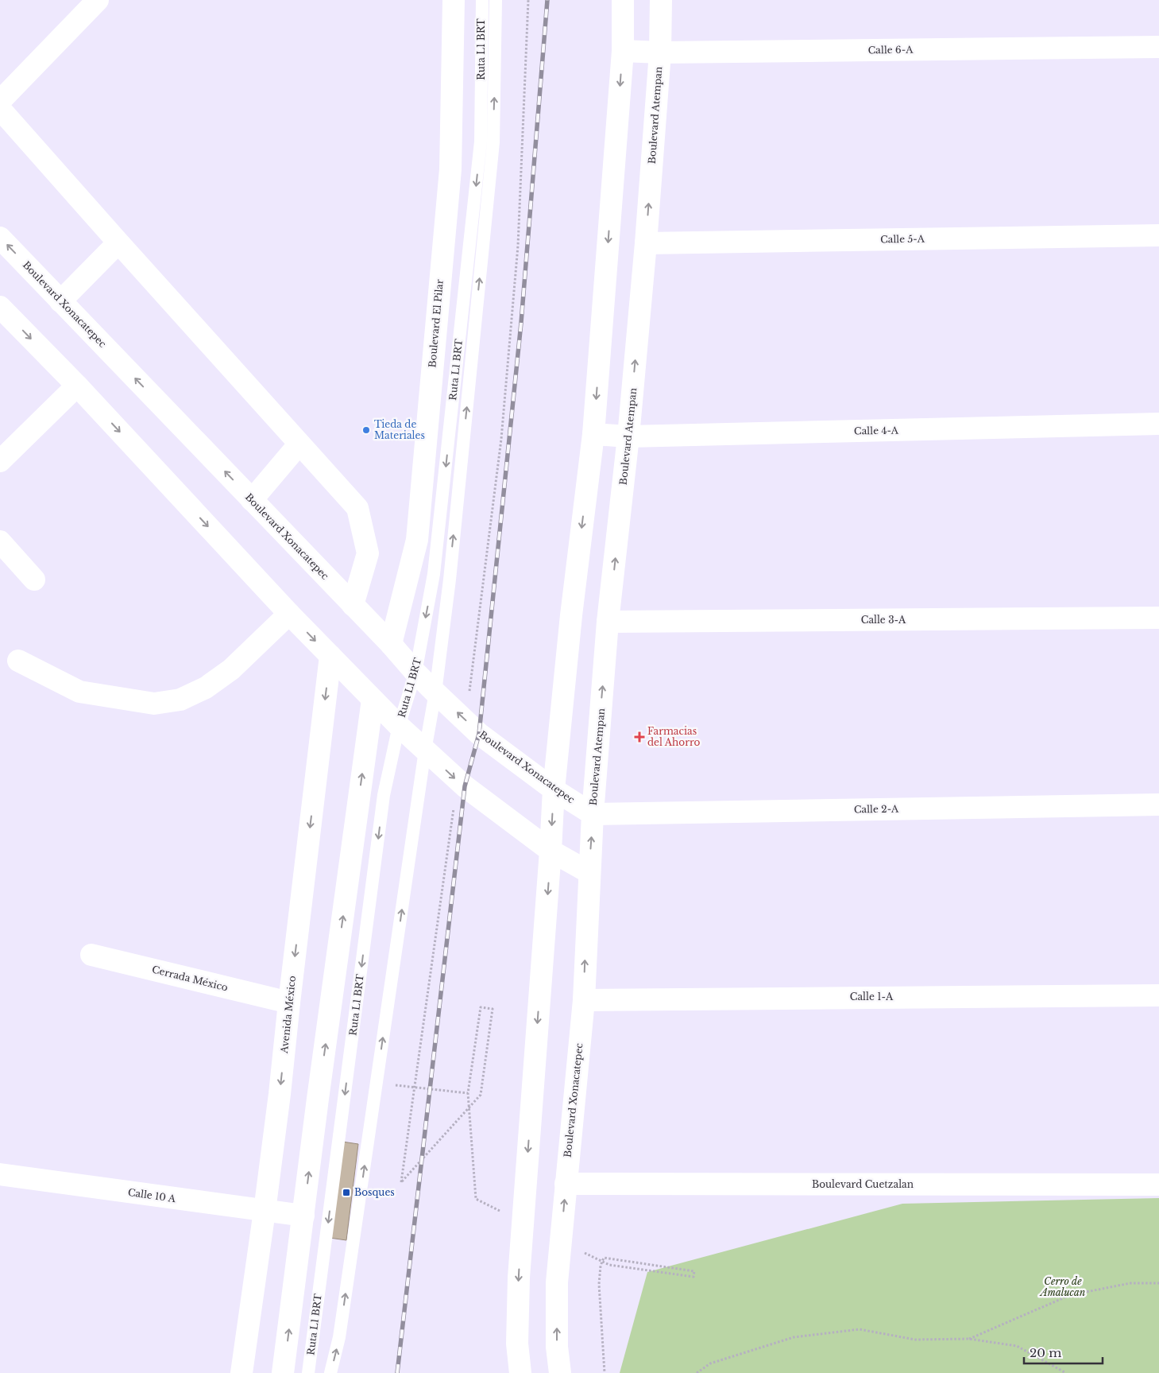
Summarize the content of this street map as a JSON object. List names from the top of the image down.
{
  "streets": {
    "street": [
      "Calle 6-A",
      "Boulevard Atempan",
      "Calle 5-A",
      "Boulevard Xonacatepec",
      "Boulevard El Pilar",
      "Calle 4-A",
      "Calle 3-A",
      "Calle 2-A",
      "Cerrada México",
      "Calle 1-A",
      "Avenida México",
      "Boulevard Cuetzalan",
      "Calle 10 A"
    ],
    "lane": ["Ruta L1 BRT"]
  },
  "crossings": [
    ["Ruta L1 BRT", "Boulevard Xonacatepec"],
    ["Calle 6-A", "Boulevard Atempan"],
    ["Boulevard Atempan", "Calle 5-A"],
    ["Boulevard Atempan", "Boulevard Xonacatepec"],
    ["Boulevard Atempan", "Calle 4-A"],
    ["Boulevard Atempan", "Calle 3-A"],
    ["Boulevard Atempan", "Calle 2-A"],
    ["Boulevard Xonacatepec", "Boulevard El Pilar"],
    ["Boulevard Xonacatepec", "Calle 2-A"],
    ["Boulevard Xonacatepec", "Calle 1-A"],
    ["Boulevard Xonacatepec", "Boulevard Cuetzalan"],
    ["Cerrada México", "Avenida México"],
    ["Avenida México", "Calle 10 A"]
  ],
  "parks": ["Cerro de Amalucan"],
  "places": {
    "other": ["Tieda de Materiales"],
    "health": ["Farmacias del Ahorro"],
    "transit": ["Bosques"]
  },
  "scale_bar": "20 m"
}
